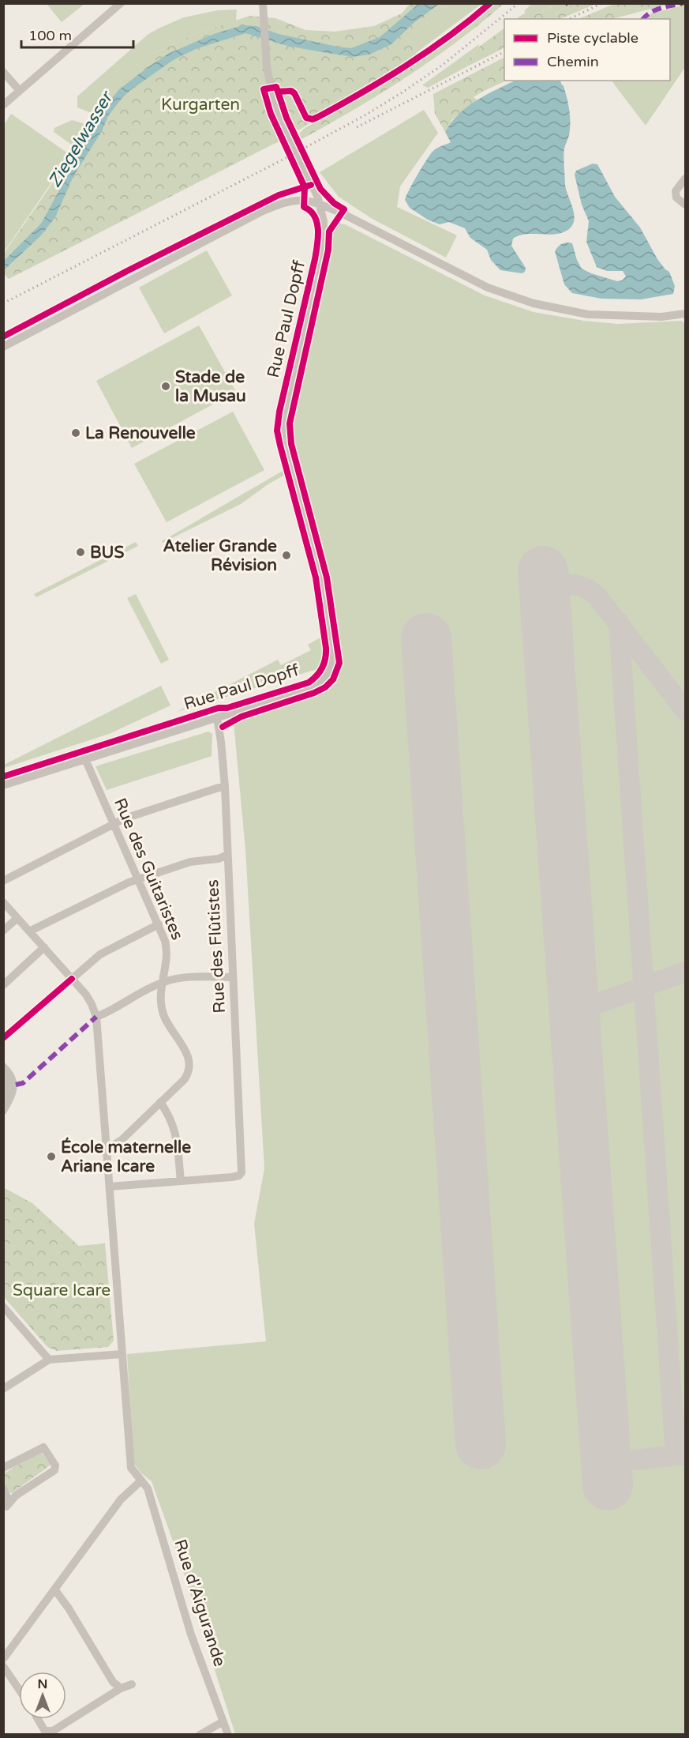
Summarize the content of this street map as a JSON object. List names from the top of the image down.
{
  "streets": {
    "street": [
      "Rue Paul Dopff",
      "Rue des Guitaristes",
      "Rue des Flûtistes",
      "Rue d'Aigurande"
    ]
  },
  "crossings": [
    ["Rue Paul Dopff", "Rue des Guitaristes"],
    ["Rue Paul Dopff", "Rue des Flûtistes"],
    ["Rue des Guitaristes", "Rue d'Aigurande"]
  ],
  "water": ["Ziegelwasser"],
  "parks": ["Kurgarten", "Square Icare"],
  "places": [
    "Stade de la Musau",
    "La Renouvelle",
    "BUS",
    "Atelier Grande Révision",
    "École maternelle Ariane Icare"
  ],
  "legend": ["Piste cyclable", "Chemin"],
  "scale_bar": "100 m",
  "north": "top"
}
